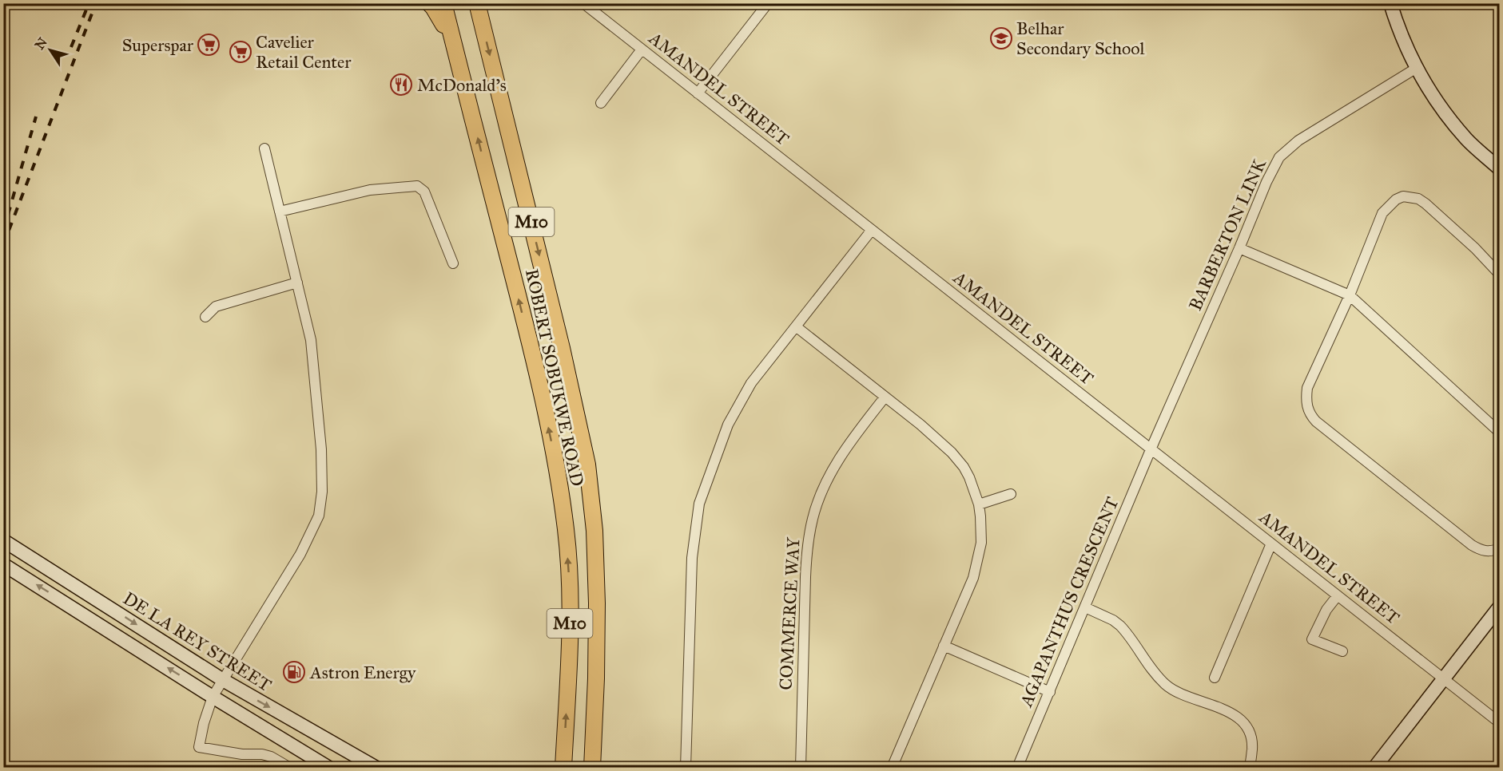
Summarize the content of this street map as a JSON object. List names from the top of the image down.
{
  "streets": {
    "main road": ["M10", "ROBERT SOBUKWE ROAD", "DE LA REY STREET"],
    "street": [
      "AMANDEL STREET",
      "BARBERTON LINK",
      "AGAPANTHUS CRESCENT",
      "COMMERCE WAY"
    ]
  },
  "crossings": [
    ["AMANDEL STREET", "BARBERTON LINK"],
    ["AMANDEL STREET", "AGAPANTHUS CRESCENT"],
    ["BARBERTON LINK", "AGAPANTHUS CRESCENT"]
  ],
  "places": {
    "school or university": ["Belhar Secondary School"],
    "supermarket": ["Superspar", "Cavelier Retail Center"],
    "restaurant": ["McDonald's"],
    "fuel station": ["Astron Energy"]
  },
  "north": "top left"
}
